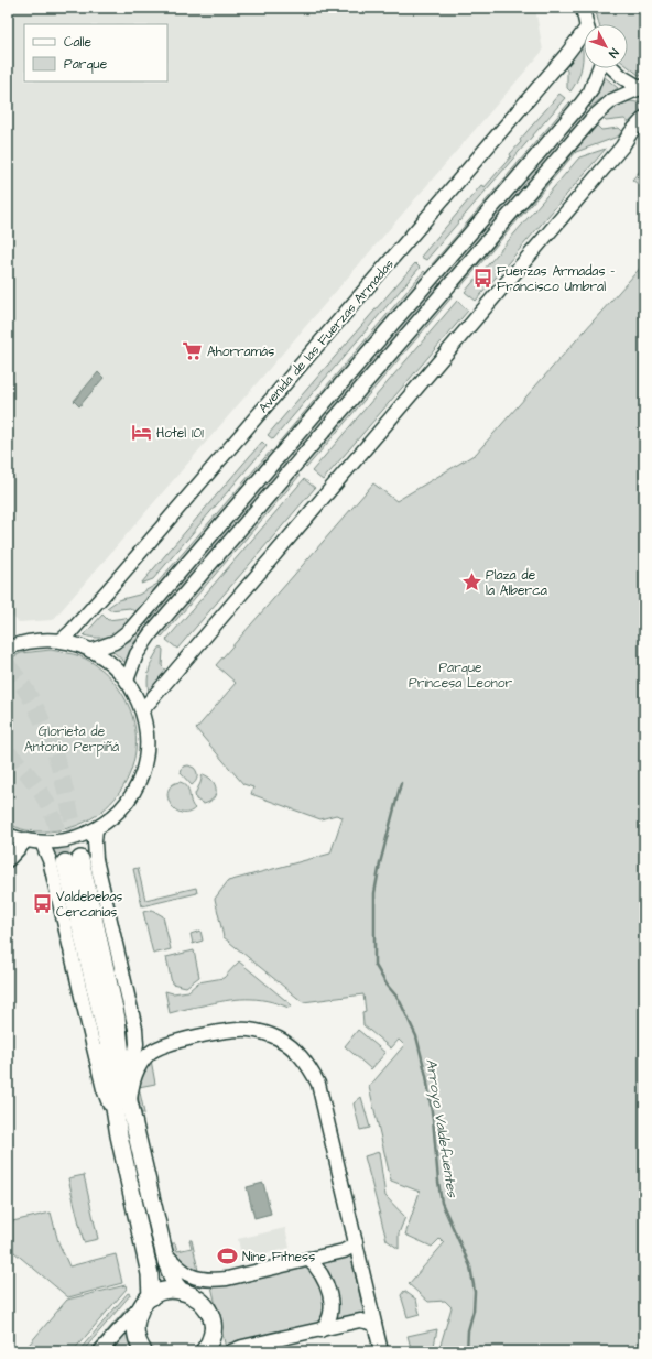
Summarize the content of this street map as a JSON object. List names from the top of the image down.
{
  "streets": {
    "street": ["Avenida de las Fuerzas Armadas"]
  },
  "water": ["Arroyo Valdefuentes"],
  "parks": ["Parque Princesa Leonor", "Glorieta de Antonio Perpiñá"],
  "places": {
    "bus stop": ["Fuerzas Armadas - Francisco Umbral", "Valdebebas Cercanías"],
    "supermarket": ["Ahorramás"],
    "hotel": ["Hotel 101"],
    "place": ["Plaza de la Alberca"],
    "sports": ["Nine Fitness"]
  },
  "legend": ["Calle", "Parque"],
  "north": "bottom right"
}
